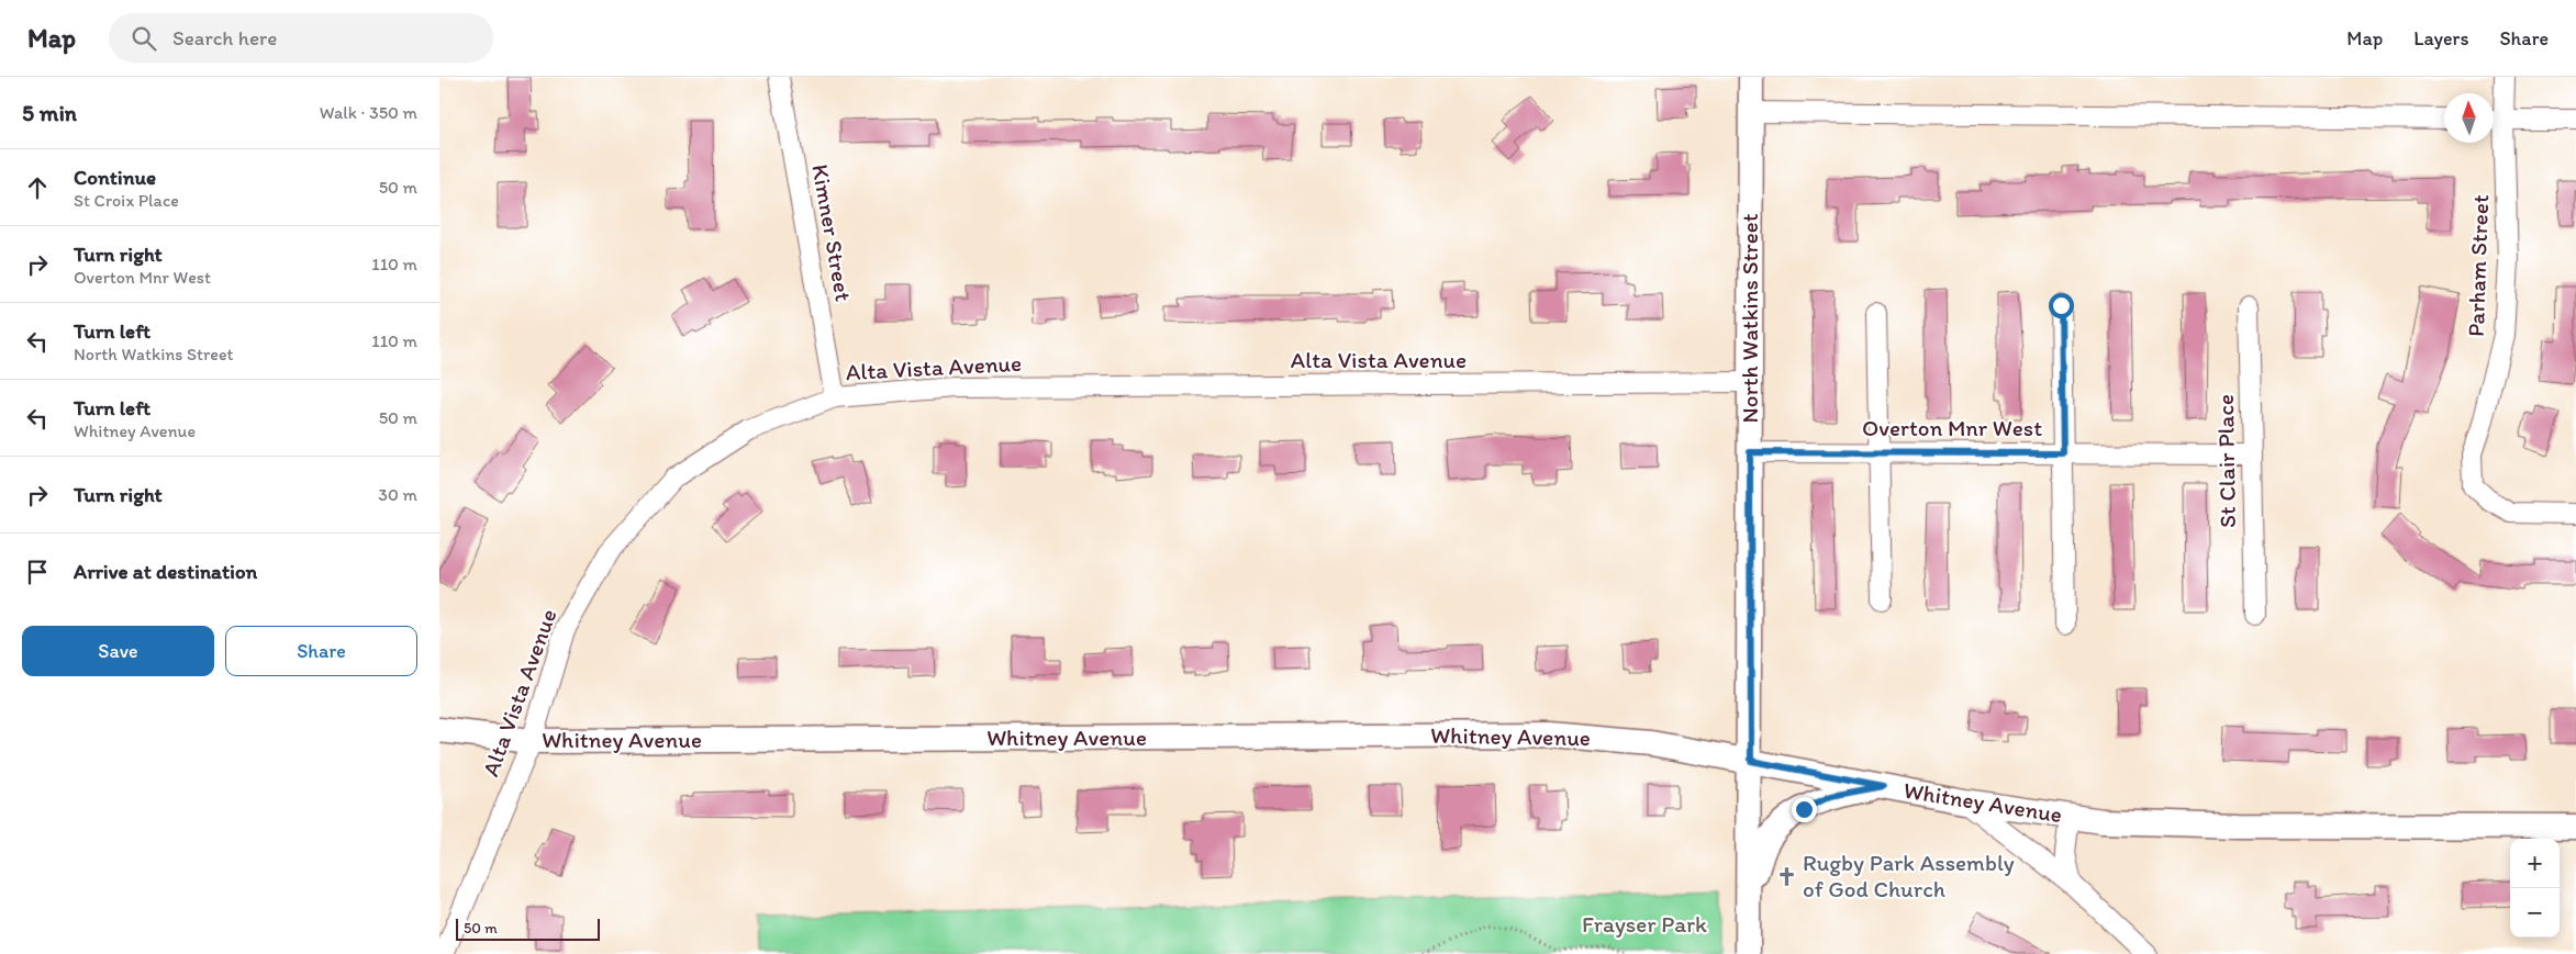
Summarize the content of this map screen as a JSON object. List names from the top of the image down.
{
  "streets": {
    "main road": ["North Watkins Street", "Whitney Avenue"],
    "street": [
      "Kimner Street",
      "Parham Street",
      "Alta Vista Avenue",
      "Overton Mnr West",
      "St Clair Place"
    ]
  },
  "crossings": [
    ["Kimner Street", "Alta Vista Avenue"],
    ["North Watkins Street", "Alta Vista Avenue"],
    ["North Watkins Street", "Overton Mnr West"],
    ["North Watkins Street", "Whitney Avenue"],
    ["Alta Vista Avenue", "Whitney Avenue"],
    ["Overton Mnr West", "St Clair Place"]
  ],
  "parks": ["Frayser Park"],
  "places": {
    "church": ["Rugby Park Assembly of God Church"]
  },
  "scale_bar": "50 m",
  "north": "top",
  "page": {
    "header": "Map",
    "search": "Search here",
    "nav": ["Map", "Layers", "Share"],
    "heading": ["5 min", "Walk · 350 m"],
    "list": [
      ["Continue", "St Croix Place", "50 m"],
      ["Turn right", "Overton Mnr West", "110 m"],
      ["Turn left", "North Watkins Street", "110 m"],
      ["Turn left", "Whitney Avenue", "50 m"],
      ["Turn right", "30 m"],
      "Arrive at destination"
    ],
    "buttons": ["Save", "Share"],
    "map_buttons": ["+", "−"],
    "scale": "50 m"
  }
}
